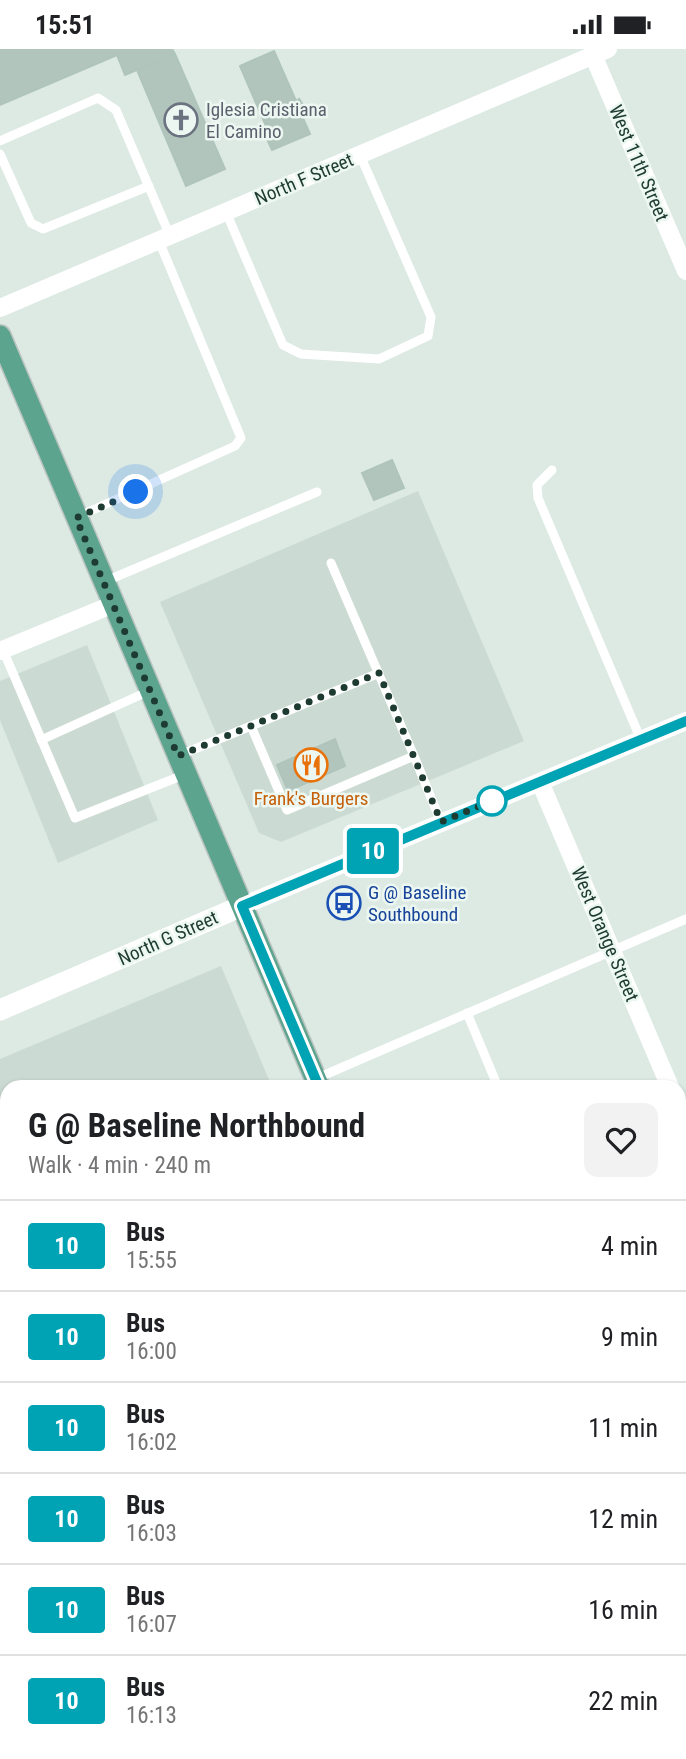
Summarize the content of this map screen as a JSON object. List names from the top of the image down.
{
  "streets": {
    "street": [
      "West 11th Street",
      "North F Street",
      "West Orange Street",
      "North G Street"
    ]
  },
  "crossings": [
    ["West 11th Street", "North F Street"],
    ["West Orange Street", "North G Street"]
  ],
  "places": {
    "church": ["Iglesia Cristiana El Camino"],
    "restaurant": ["Frank's Burgers"],
    "bus stop": ["G @ Baseline Southbound"]
  },
  "lines": ["bus line 10"],
  "page": {
    "status": "15:51",
    "on_map": "10",
    "heading": ["G @ Baseline Northbound", "Walk · 4 min · 240 m"],
    "list": [
      {
        "mark": "10",
        "name": "Bus",
        "note": "15:55",
        "value": "4 min"
      },
      {
        "mark": "10",
        "name": "Bus",
        "note": "16:00",
        "value": "9 min"
      },
      {
        "mark": "10",
        "name": "Bus",
        "note": "16:02",
        "value": "11 min"
      },
      {
        "mark": "10",
        "name": "Bus",
        "note": "16:03",
        "value": "12 min"
      },
      {
        "mark": "10",
        "name": "Bus",
        "note": "16:07",
        "value": "16 min"
      },
      {
        "mark": "10",
        "name": "Bus",
        "note": "16:13",
        "value": "22 min"
      }
    ]
  }
}
